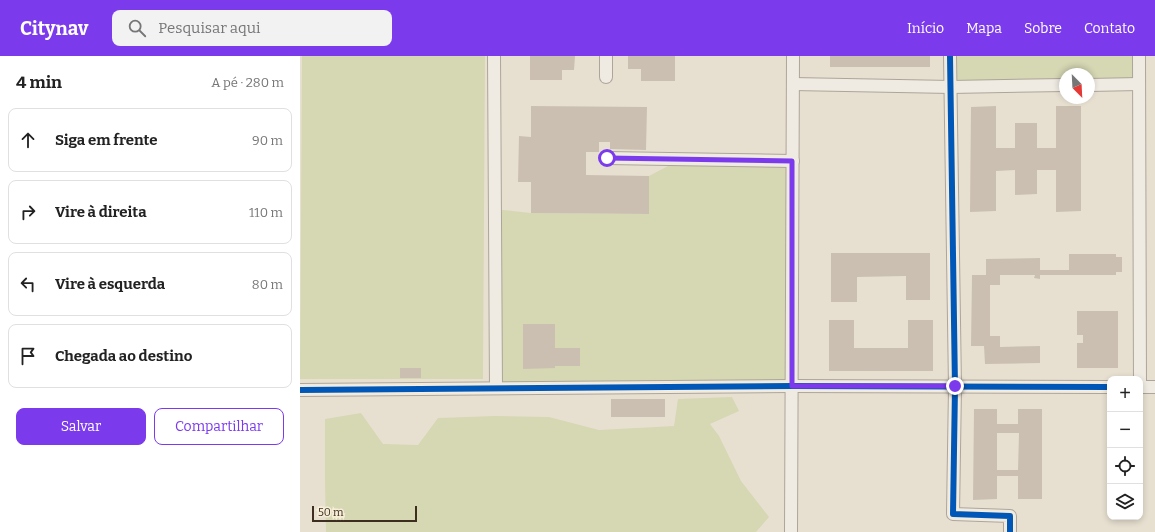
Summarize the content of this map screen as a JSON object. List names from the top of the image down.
{
  "scale_bar": "50 m",
  "north": "bottom right",
  "page": {
    "header": "Citynav",
    "search": "Pesquisar aqui",
    "nav": [
      "Início",
      "Mapa",
      "Sobre",
      "Contato"
    ],
    "heading": ["4 min", "A pé · 280 m"],
    "list": [
      ["Siga em frente", "90 m"],
      ["Vire à direita", "110 m"],
      ["Vire à esquerda", "80 m"],
      "Chegada ao destino"
    ],
    "map_buttons": ["+", "−"],
    "buttons": ["Salvar", "Compartilhar"],
    "scale": "50 m"
  }
}
